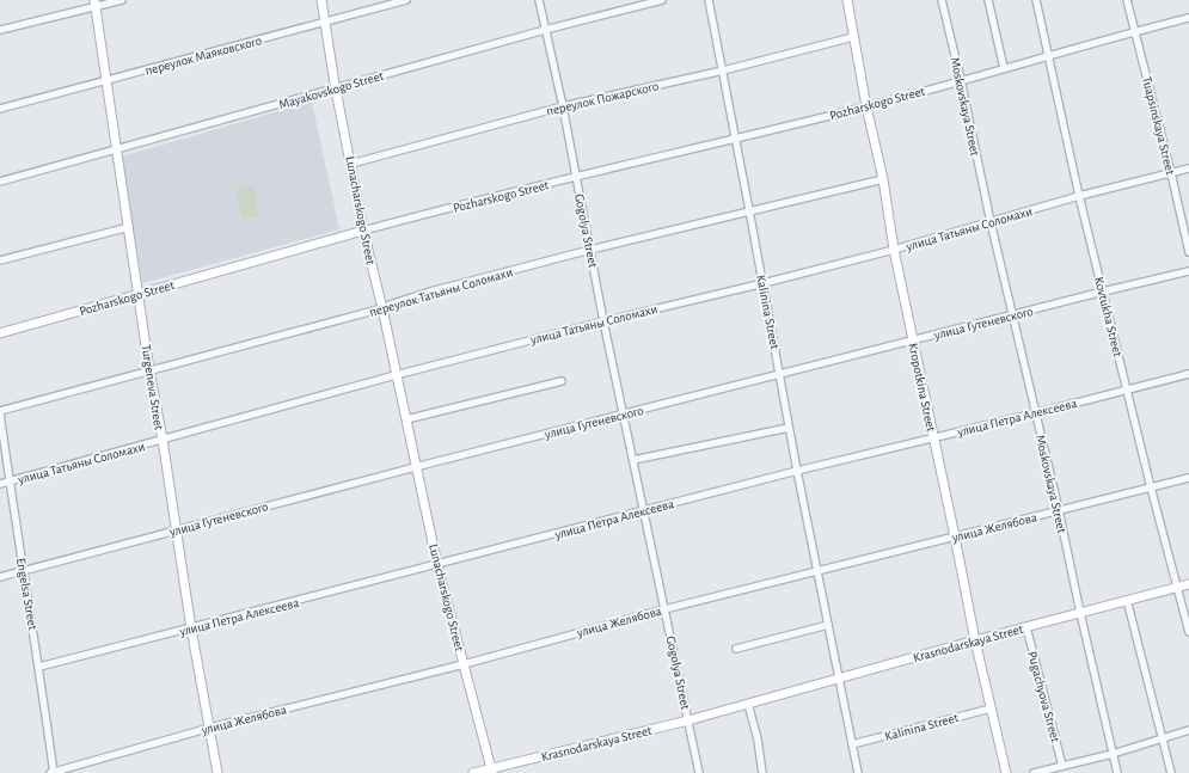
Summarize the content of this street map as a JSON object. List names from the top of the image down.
{
  "streets": {
    "main road": [
      "Pozharskogo Street",
      "Lunacharskogo Street",
      "Turgeneva Street",
      "Kropotkina Street",
      "Krasnodarskaya Street"
    ],
    "street": [
      "переулок Маяковского",
      "Mayakovskogo Street",
      "переулок Пожарского",
      "Moskovskaya Street",
      "Tuapsinskaya Street",
      "улица Татьяны Соломахи",
      "Gogolya Street",
      "переулок Татьяны Соломахи",
      "Kalinina Street",
      "Kovtukha Street",
      "улица Гутеневского",
      "улица Петра Алексеева",
      "улица Желябова",
      "Engelsa Street",
      "Pugachyova Street"
    ]
  },
  "crossings": [
    ["переулок Маяковского", "Lunacharskogo Street"],
    ["переулок Маяковского", "Turgeneva Street"],
    ["Mayakovskogo Street", "Lunacharskogo Street"],
    ["Mayakovskogo Street", "Gogolya Street"],
    ["Mayakovskogo Street", "Turgeneva Street"],
    ["переулок Пожарского", "Lunacharskogo Street"],
    ["переулок Пожарского", "Gogolya Street"],
    ["переулок Пожарского", "Kalinina Street"],
    ["переулок Пожарского", "Kropotkina Street"],
    ["Pozharskogo Street", "Moskovskaya Street"],
    ["Pozharskogo Street", "Tuapsinskaya Street"],
    ["Pozharskogo Street", "Lunacharskogo Street"],
    ["Pozharskogo Street", "Gogolya Street"],
    ["Pozharskogo Street", "Kalinina Street"],
    ["Pozharskogo Street", "Kovtukha Street"],
    ["Pozharskogo Street", "Turgeneva Street"],
    ["Pozharskogo Street", "Kropotkina Street"],
    ["Moskovskaya Street", "улица Татьяны Соломахи"],
    ["Moskovskaya Street", "улица Гутеневского"],
    ["Moskovskaya Street", "улица Петра Алексеева"],
    ["Moskovskaya Street", "улица Желябова"],
    ["Moskovskaya Street", "Krasnodarskaya Street"],
    ["Tuapsinskaya Street", "улица Татьяны Соломахи"],
    ["Lunacharskogo Street", "улица Татьяны Соломахи"],
    ["Lunacharskogo Street", "переулок Татьяны Соломахи"],
    ["Lunacharskogo Street", "улица Гутеневского"],
    ["Lunacharskogo Street", "улица Петра Алексеева"],
    ["Lunacharskogo Street", "улица Желябова"],
    ["Lunacharskogo Street", "Krasnodarskaya Street"],
    ["улица Татьяны Соломахи", "Gogolya Street"],
    ["улица Татьяны Соломахи", "Kalinina Street"],
    ["улица Татьяны Соломахи", "Kovtukha Street"],
    ["улица Татьяны Соломахи", "Turgeneva Street"],
    ["улица Татьяны Соломахи", "Kropotkina Street"],
    ["улица Татьяны Соломахи", "Engelsa Street"],
    ["Gogolya Street", "переулок Татьяны Соломахи"],
    ["Gogolya Street", "улица Гутеневского"],
    ["Gogolya Street", "улица Петра Алексеева"],
    ["Gogolya Street", "улица Желябова"],
    ["Gogolya Street", "Krasnodarskaya Street"],
    ["переулок Татьяны Соломахи", "Kalinina Street"],
    ["переулок Татьяны Соломахи", "Turgeneva Street"],
    ["переулок Татьяны Соломахи", "Kropotkina Street"],
    ["переулок Татьяны Соломахи", "Engelsa Street"],
    ["Kalinina Street", "улица Гутеневского"],
    ["Kalinina Street", "Kropotkina Street"],
    ["Kalinina Street", "улица Петра Алексеева"],
    ["Kalinina Street", "улица Желябова"],
    ["Kalinina Street", "Krasnodarskaya Street"],
    ["Kovtukha Street", "улица Гутеневского"],
    ["Kovtukha Street", "улица Петра Алексеева"],
    ["Kovtukha Street", "улица Желябова"],
    ["Kovtukha Street", "Krasnodarskaya Street"],
    ["улица Гутеневского", "Turgeneva Street"],
    ["улица Гутеневского", "Kropotkina Street"],
    ["улица Гутеневского", "Engelsa Street"],
    ["Turgeneva Street", "улица Петра Алексеева"],
    ["Turgeneva Street", "улица Желябова"],
    ["Kropotkina Street", "улица Петра Алексеева"],
    ["Kropotkina Street", "улица Желябова"],
    ["Kropotkina Street", "Krasnodarskaya Street"],
    ["улица Петра Алексеева", "Engelsa Street"],
    ["улица Желябова", "Engelsa Street"],
    ["Krasnodarskaya Street", "Pugachyova Street"]
  ]
}
